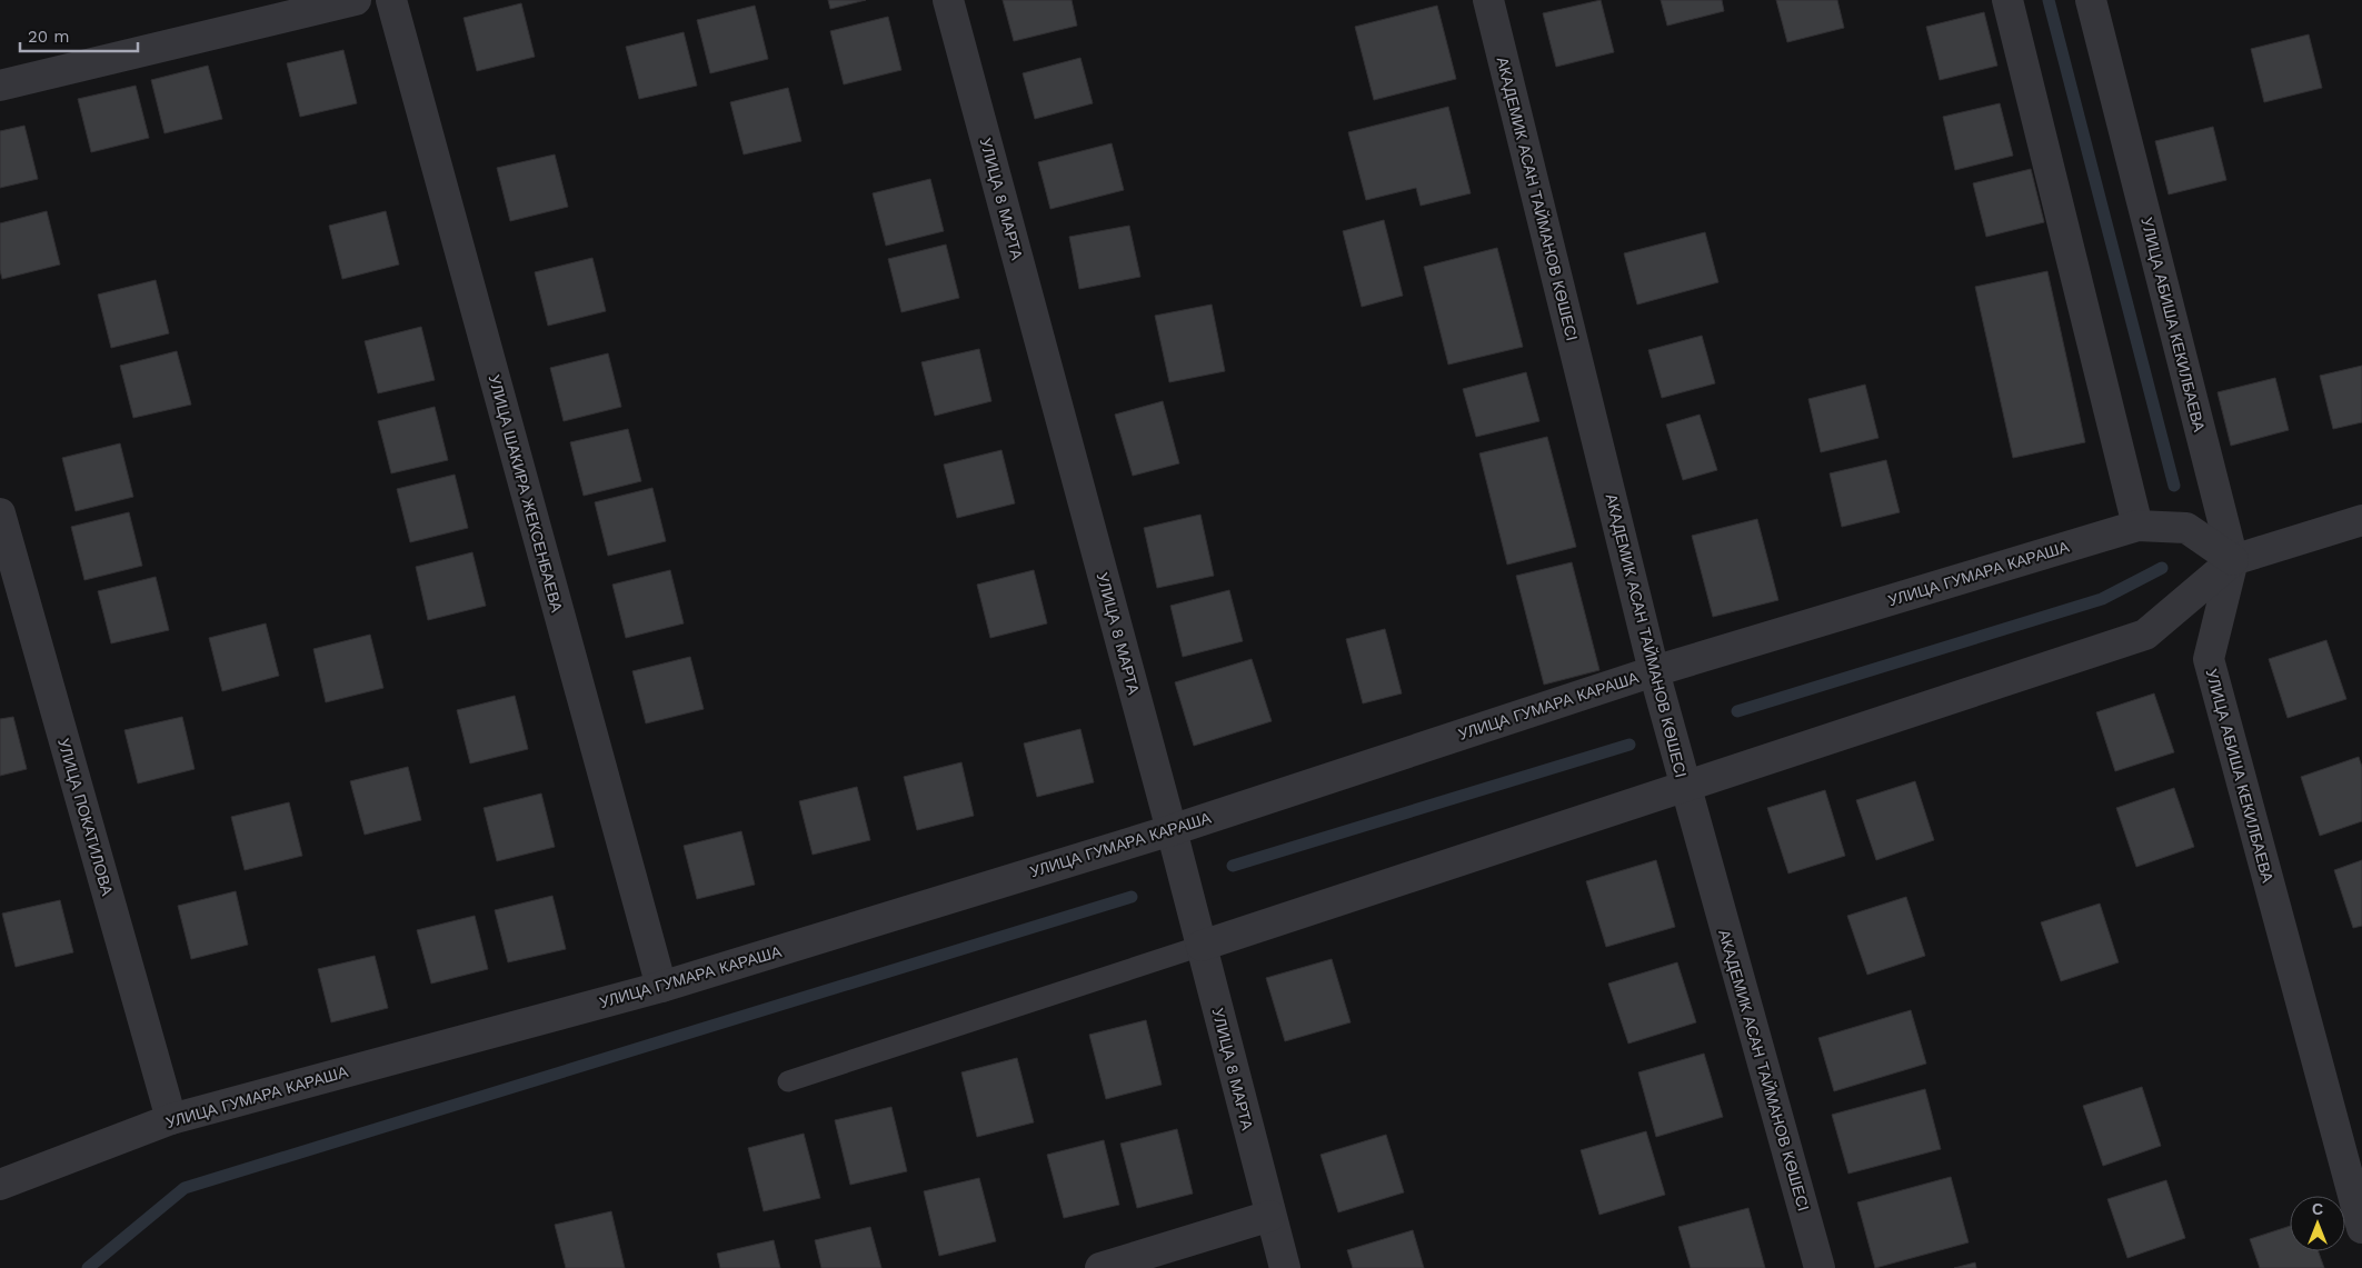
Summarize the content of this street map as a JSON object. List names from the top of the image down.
{
  "streets": {
    "street": [
      "УЛИЦА 8 МАРТА",
      "АКАДЕМИК АСАН ТАЙМАНОВ КӨШЕСІ",
      "УЛИЦА АБИША КЕКИЛБАЕВА",
      "УЛИЦА ШАКИРА ЖЕКСЕНБАЕВА",
      "УЛИЦА ГУМАРА КАРАША",
      "УЛИЦА ПОКАТИЛОВА"
    ]
  },
  "crossings": [
    ["УЛИЦА 8 МАРТА", "УЛИЦА ГУМАРА КАРАША"],
    ["АКАДЕМИК АСАН ТАЙМАНОВ КӨШЕСІ", "УЛИЦА ГУМАРА КАРАША"],
    ["УЛИЦА АБИША КЕКИЛБАЕВА", "УЛИЦА ГУМАРА КАРАША"],
    ["УЛИЦА ШАКИРА ЖЕКСЕНБАЕВА", "УЛИЦА ГУМАРА КАРАША"],
    ["УЛИЦА ГУМАРА КАРАША", "УЛИЦА ПОКАТИЛОВА"]
  ],
  "scale_bar": "20 m",
  "north": "top"
}
